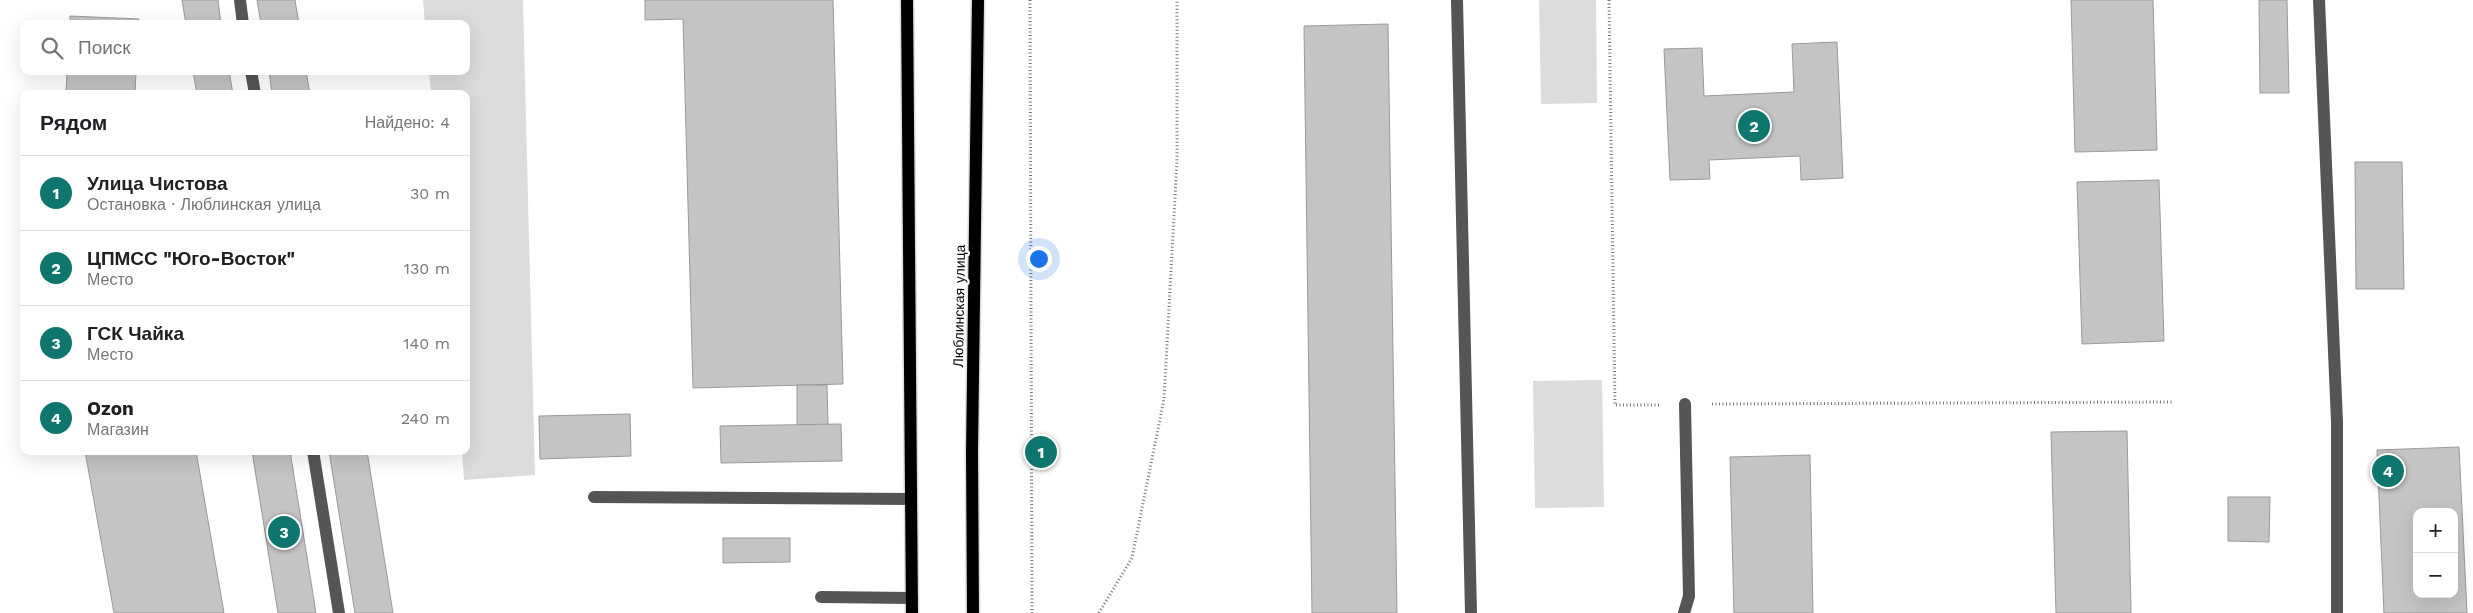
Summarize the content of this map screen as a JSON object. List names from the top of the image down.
{
  "streets": {
    "main road": ["Люблинская улица"]
  },
  "page": {
    "search": "Поиск",
    "heading": ["Рядом", "Найдено: 4"],
    "pins": [
      "2",
      "1",
      "4",
      "3"
    ],
    "list": [
      {
        "mark": "1",
        "name": "Улица Чистова",
        "note": "Остановка · Люблинская улица",
        "value": "30 m"
      },
      {
        "mark": "2",
        "name": "ЦПМСС \"Юго-Восток\"",
        "note": "Место",
        "value": "130 m"
      },
      {
        "mark": "3",
        "name": "ГСК Чайка",
        "note": "Место",
        "value": "140 m"
      },
      {
        "mark": "4",
        "name": "Ozon",
        "note": "Магазин",
        "value": "240 m"
      }
    ],
    "map_buttons": ["+", "−"]
  }
}
